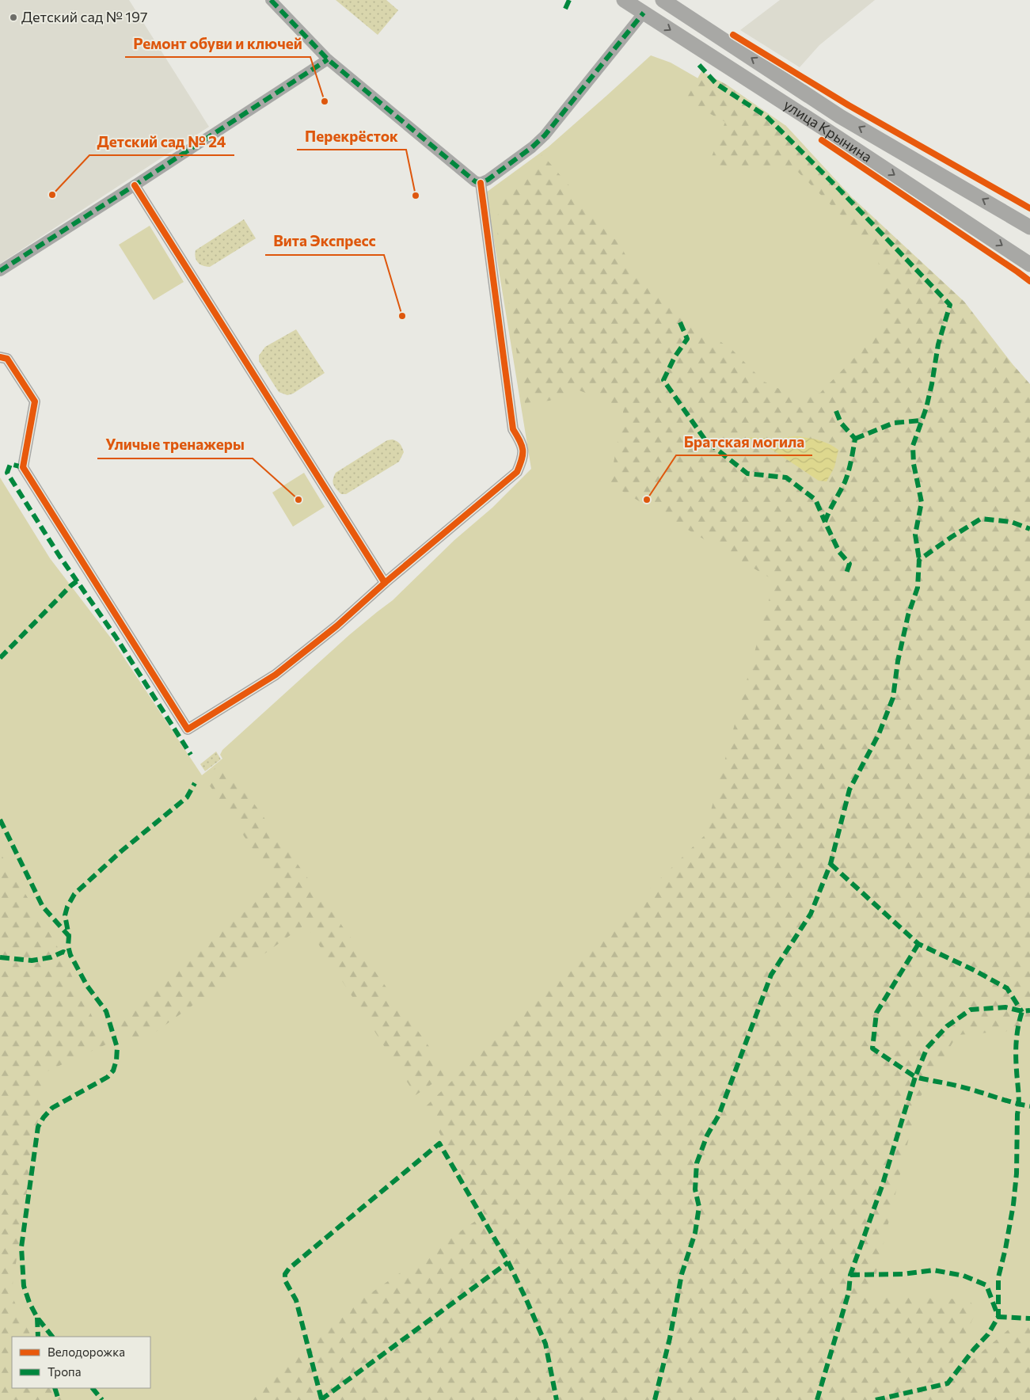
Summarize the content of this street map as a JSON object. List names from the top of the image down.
{
  "streets": {
    "main road": ["улица Крынина"]
  },
  "places": [
    "Детский сад № 197",
    "Ремонт обуви и ключей",
    "Детский сад № 24",
    "Перекрёсток",
    "Вита Экспресс",
    "Уличые тренажеры",
    "Братская могила"
  ],
  "legend": ["Велодорожка", "Тропа"]
}
